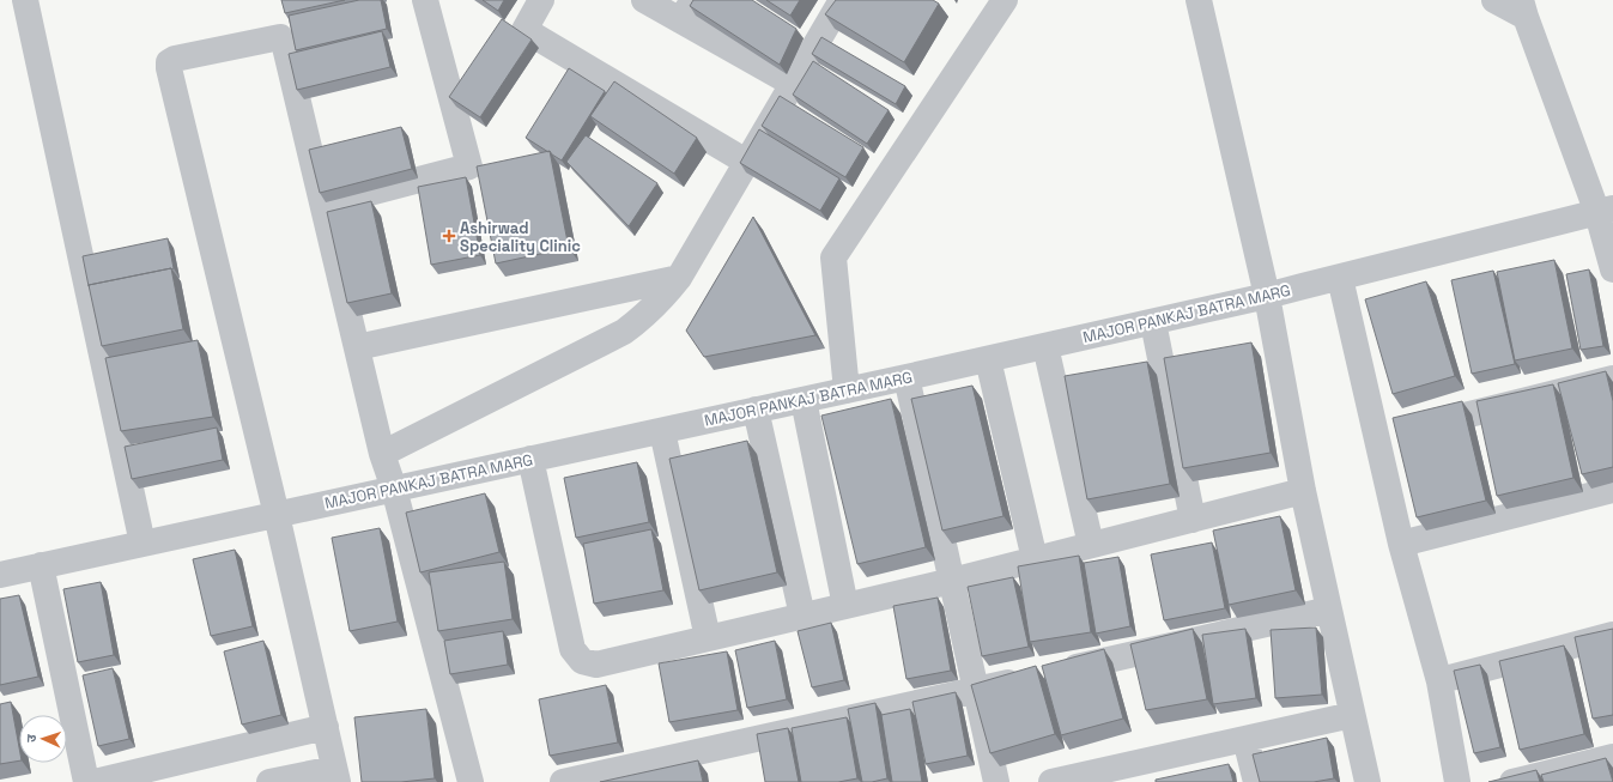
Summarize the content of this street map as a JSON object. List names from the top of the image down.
{
  "streets": {
    "street": ["MAJOR PANKAJ BATRA MARG"]
  },
  "places": {
    "health": ["Ashirwad Speciality Clinic"]
  },
  "north": "left"
}
